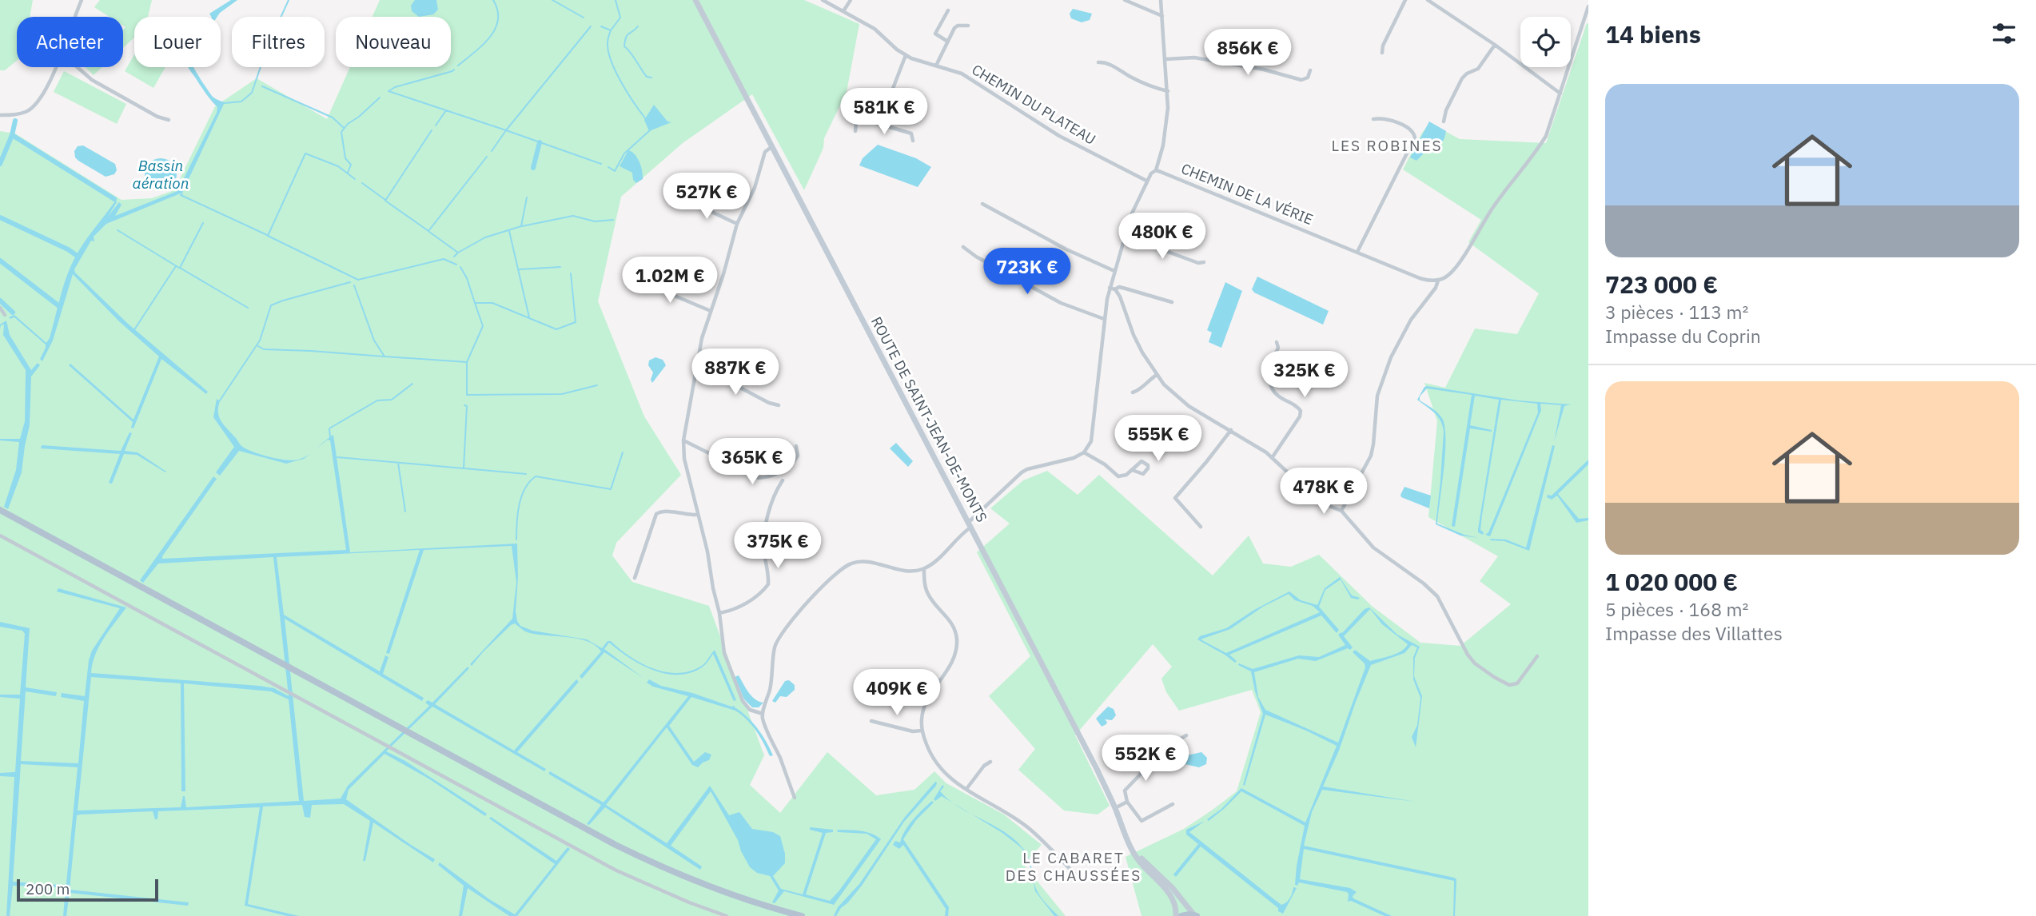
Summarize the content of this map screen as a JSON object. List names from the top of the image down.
{
  "streets": {
    "main road": ["ROUTE DE SAINT-JEAN-DE-MONTS"],
    "street": ["CHEMIN DU PLATEAU", "CHEMIN DE LA VÉRIE"]
  },
  "districts": ["LES ROBINES", "LE CABARET DES CHAUSSÉES"],
  "water": ["Bassin aération"],
  "scale_bar": "200 m",
  "page": {
    "heading": "14 biens",
    "chip": [
      "Acheter",
      "Louer",
      "Filtres",
      "Nouveau"
    ],
    "price": [
      "856K €",
      "581K €",
      "527K €",
      "480K €",
      "723K €",
      "1.02M €",
      "887K €",
      "325K €",
      "555K €",
      "365K €",
      "478K €",
      "375K €",
      "409K €",
      "552K €"
    ],
    "list": [
      {
        "name": "723 000 €",
        "note": "3 pièces · 113 m² · Impasse du Coprin"
      },
      {
        "name": "1 020 000 €",
        "note": "5 pièces · 168 m² · Impasse des Villattes"
      }
    ],
    "scale": "200 m"
  }
}
